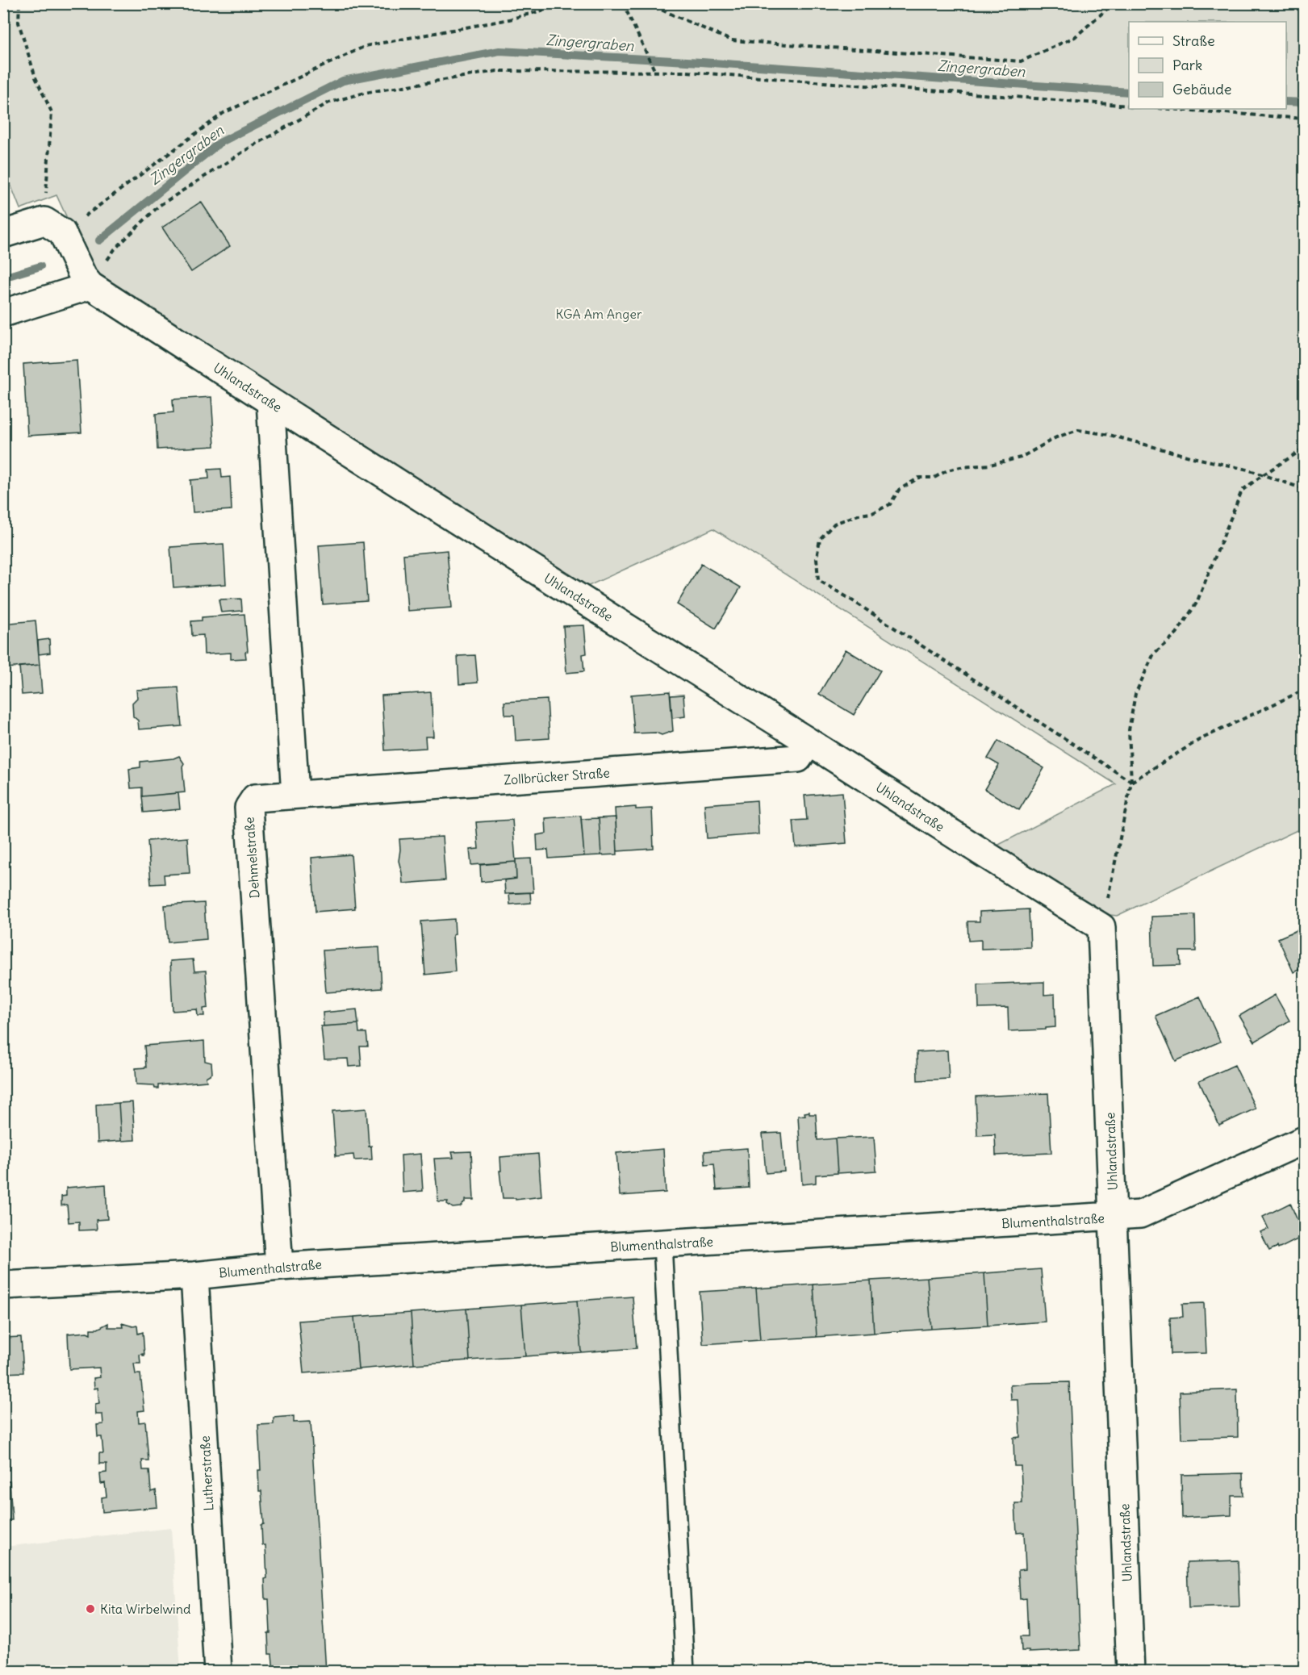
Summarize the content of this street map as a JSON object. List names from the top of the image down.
{
  "streets": {
    "street": [
      "Uhlandstraße",
      "Zollbrücker Straße",
      "Dehmelstraße",
      "Blumenthalstraße",
      "Lutherstraße"
    ]
  },
  "crossings": [
    ["Uhlandstraße", "Zollbrücker Straße"],
    ["Uhlandstraße", "Blumenthalstraße"],
    ["Zollbrücker Straße", "Dehmelstraße"],
    ["Dehmelstraße", "Blumenthalstraße"],
    ["Blumenthalstraße", "Lutherstraße"]
  ],
  "water": ["Zingergraben"],
  "parks": ["KGA Am Anger"],
  "places": ["Kita Wirbelwind"],
  "legend": ["Straße", "Park", "Gebäude"]
}
